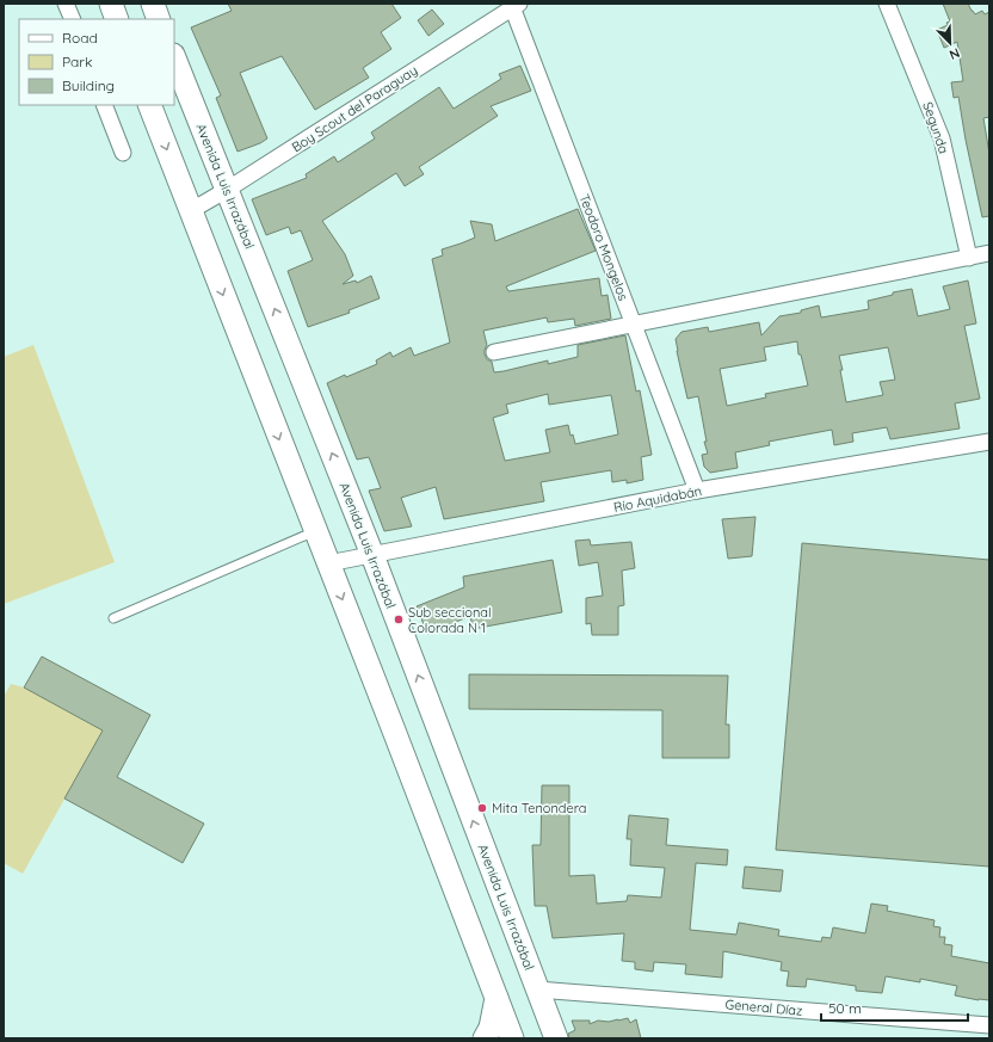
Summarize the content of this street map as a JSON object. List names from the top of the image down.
{
  "streets": {
    "main road": ["Avenida Luis Irrazábal"],
    "street": [
      "Boy Scout del Paraguay",
      "Segunda",
      "Teodoro Mongelos",
      "Río Aquidabán",
      "General Díaz"
    ]
  },
  "crossings": [
    ["Boy Scout del Paraguay", "Avenida Luis Irrazábal"],
    ["Boy Scout del Paraguay", "Teodoro Mongelos"],
    ["Avenida Luis Irrazábal", "Río Aquidabán"],
    ["Avenida Luis Irrazábal", "General Díaz"],
    ["Teodoro Mongelos", "Río Aquidabán"]
  ],
  "places": ["Sub seccional Colorada N 1", "Mita Tenondera"],
  "legend": ["Road", "Park", "Building"],
  "scale_bar": "50 m",
  "north": "bottom right"
}
